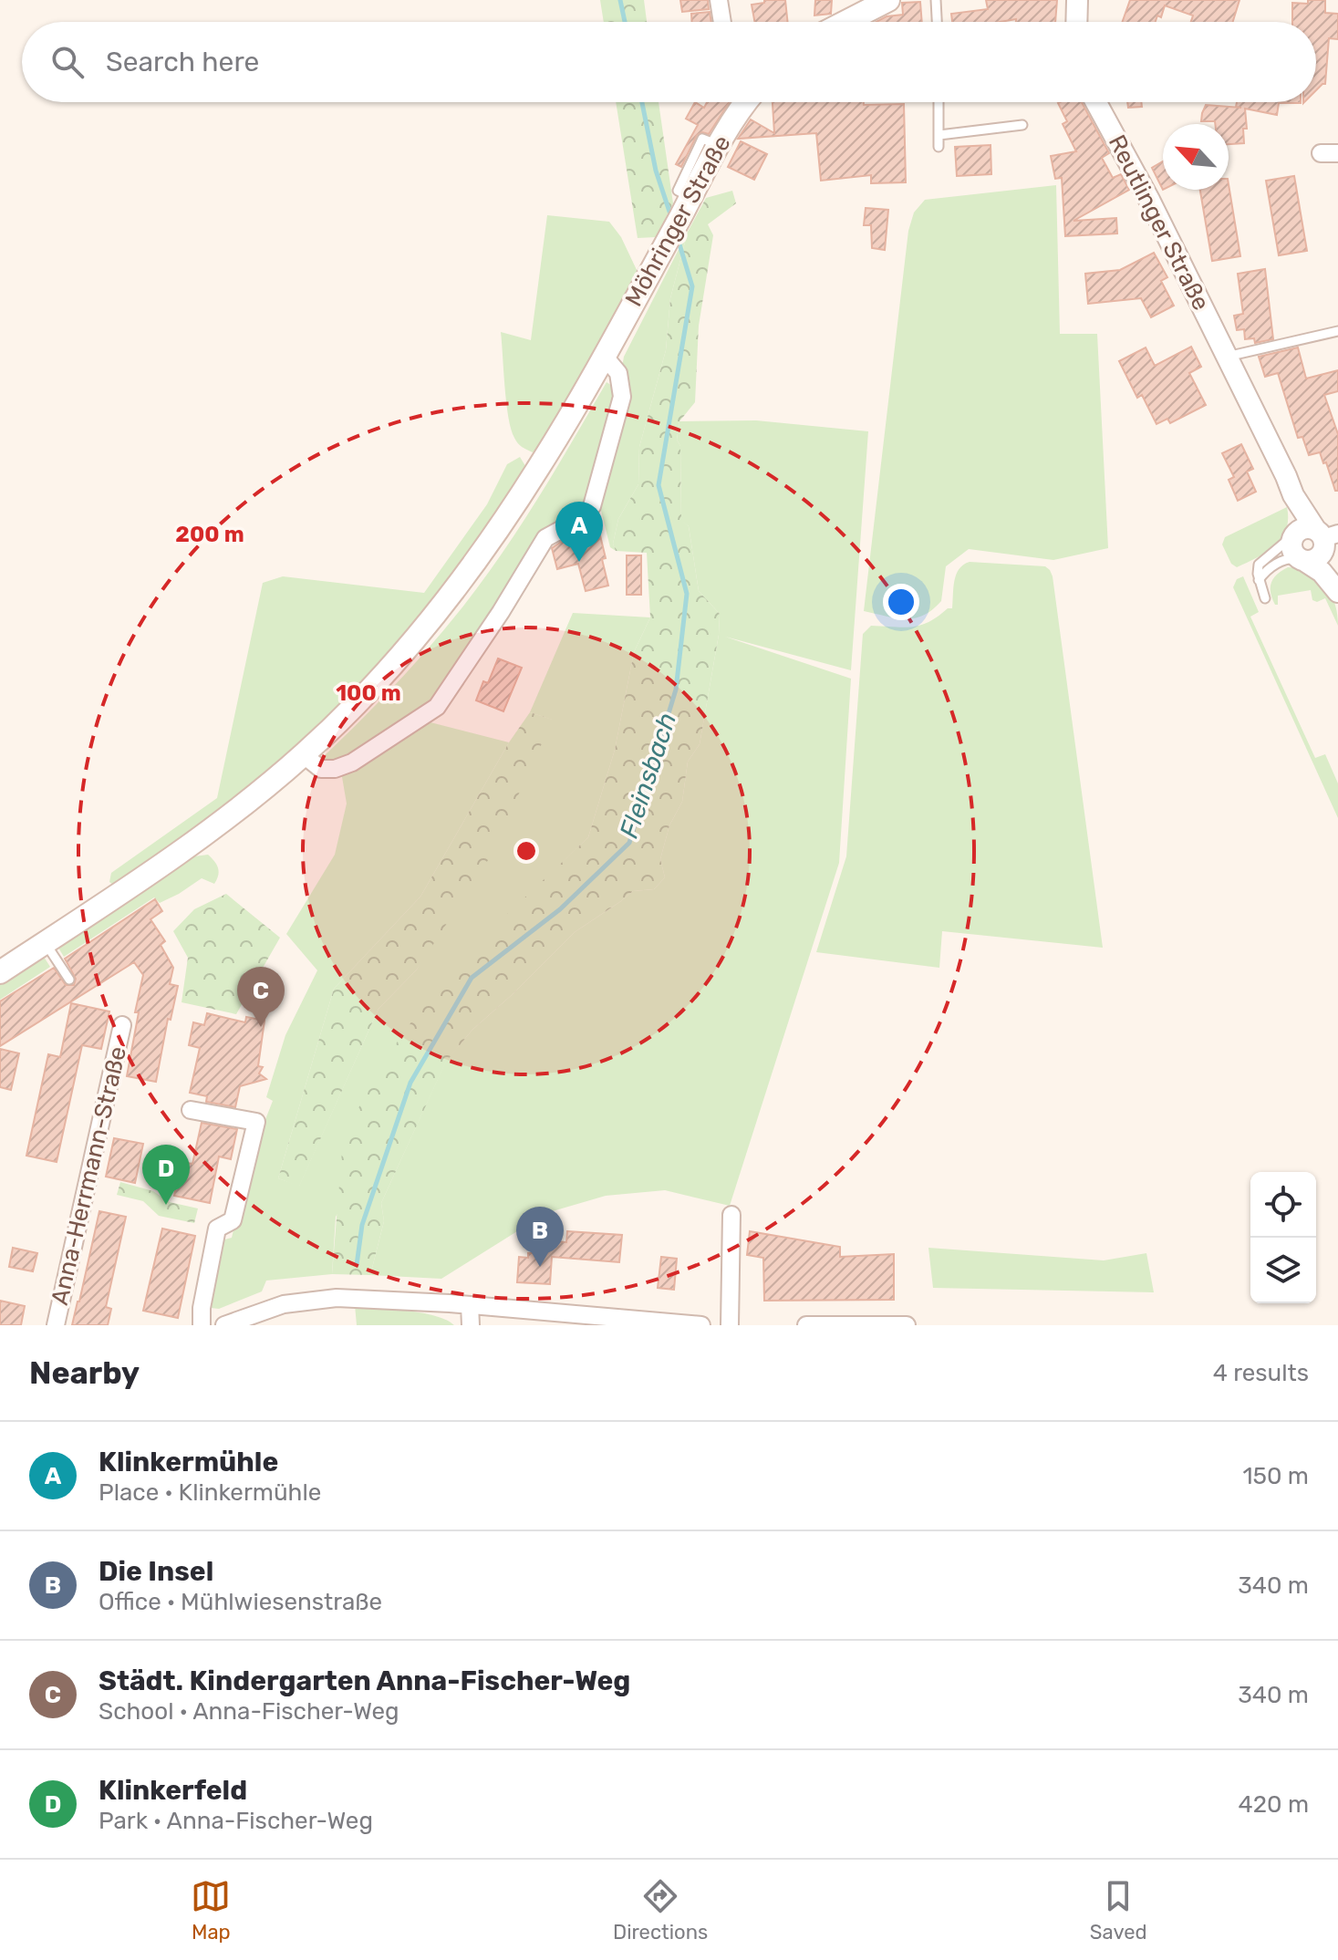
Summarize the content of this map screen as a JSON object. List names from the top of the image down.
{
  "streets": {
    "main road": ["Möhringer Straße"],
    "street": ["Reutlinger Straße", "Anna-Herrmann-Straße"]
  },
  "water": ["Fleinsbach"],
  "north": "top left",
  "page": {
    "search": "Search here",
    "pins": [
      "A",
      "C",
      "D",
      "B"
    ],
    "heading": ["Nearby", "4 results"],
    "list": [
      {
        "mark": "A",
        "name": "Klinkermühle",
        "note": "Place · Klinkermühle",
        "value": "150 m"
      },
      {
        "mark": "B",
        "name": "Die Insel",
        "note": "Office · Mühlwiesenstraße",
        "value": "340 m"
      },
      {
        "mark": "C",
        "name": "Städt. Kindergarten Anna-Fischer-Weg",
        "note": "School · Anna-Fischer-Weg",
        "value": "340 m"
      },
      {
        "mark": "D",
        "name": "Klinkerfeld",
        "note": "Park · Anna-Fischer-Weg",
        "value": "420 m"
      }
    ],
    "nav": ["Map", "Directions", "Saved"]
  },
  "rings": ["200 m", "100 m"]
}
